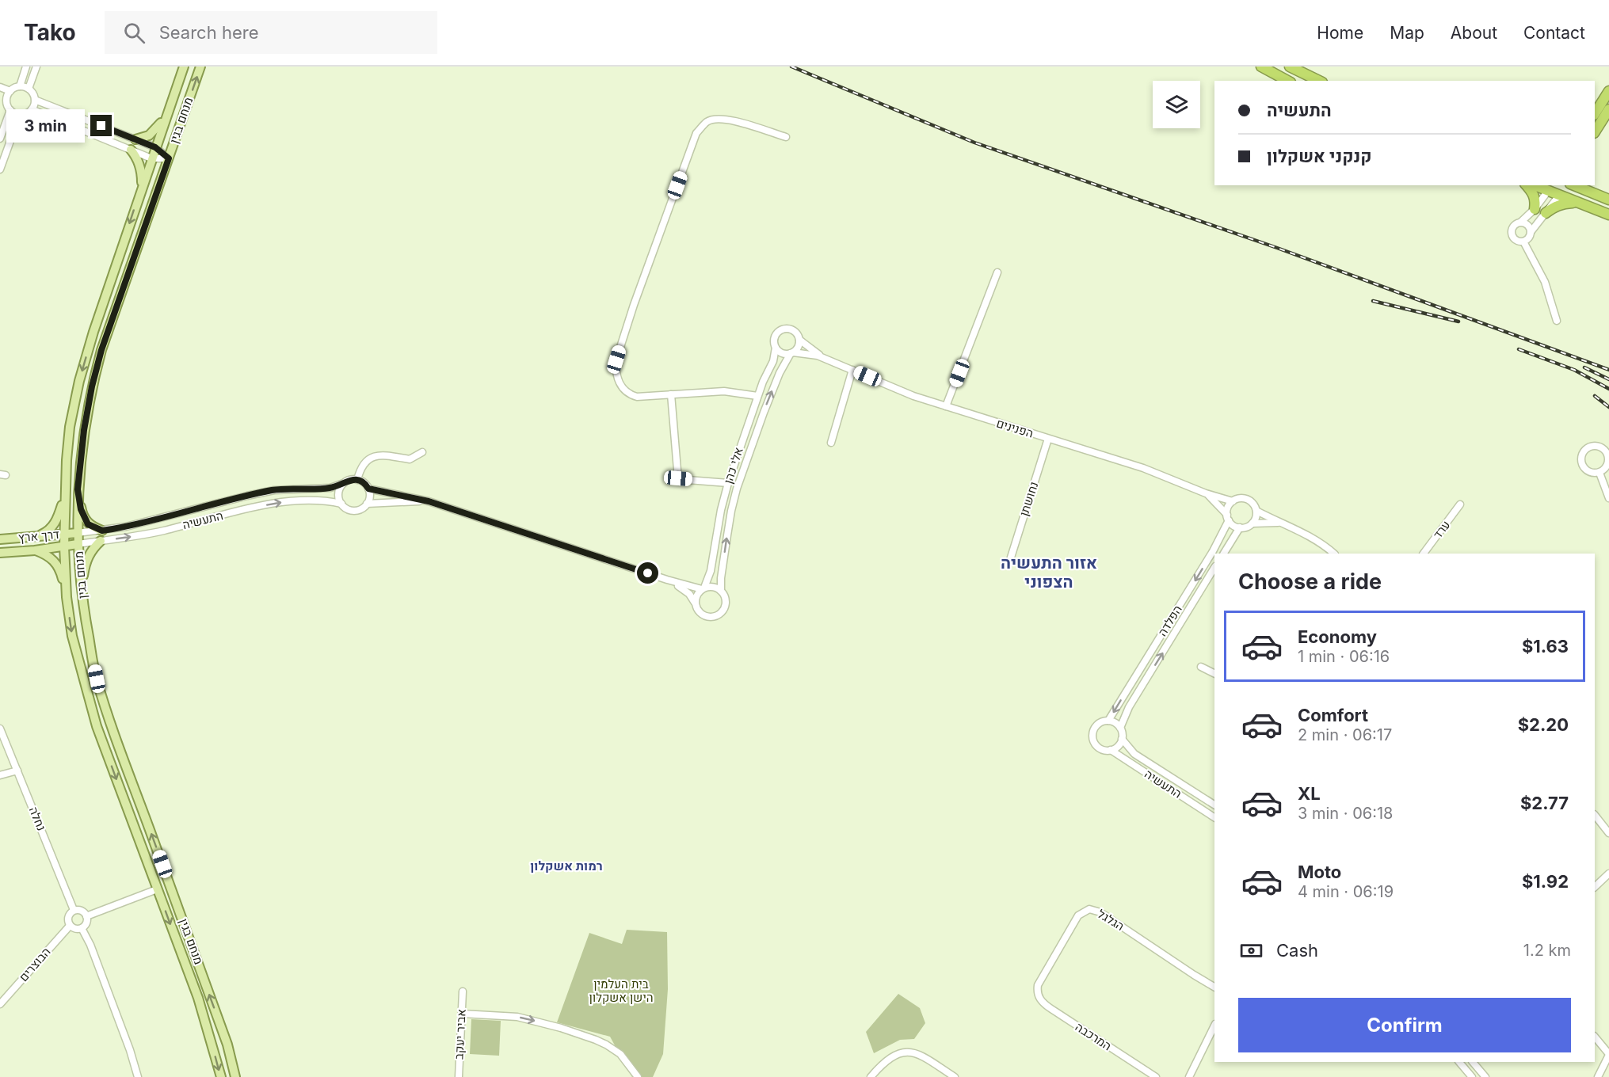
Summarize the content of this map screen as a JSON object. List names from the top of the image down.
{
  "streets": {
    "main road": ["מנחם בגין", "התעשיה", "דרך ארץ"],
    "street": [
      "הפנינים",
      "אלי כהן",
      "נחושתן",
      "ערד",
      "הפלדה",
      "נחלה",
      "הגלגל",
      "הבוצרים",
      "אביר יעקב",
      "המרכבה"
    ]
  },
  "crossings": [
    ["מנחם בגין", "התעשיה"],
    ["מנחם בגין", "דרך ארץ"],
    ["הפנינים", "אלי כהן"],
    ["הפנינים", "נחושתן"],
    ["הפנינים", "הפלדה"],
    ["התעשיה", "דרך ארץ"],
    ["התעשיה", "הפלדה"],
    ["נחלה", "הבוצרים"],
    ["הגלגל", "המרכבה"]
  ],
  "districts": ["אזור התעשיה הצפוני", "רמות אשקלון"],
  "parks": ["בית העלמין הישן אשקלון"],
  "page": {
    "header": "Tako",
    "search": "Search here",
    "nav": [
      "Home",
      "Map",
      "About",
      "Contact"
    ],
    "banner": ["התעשיה", "קנקני אשקלון"],
    "bubble": "3 min",
    "heading": "Choose a ride",
    "list": [
      {
        "name": "Economy",
        "note": "1 min · 06:16",
        "value": "$1.63"
      },
      {
        "name": "Comfort",
        "note": "2 min · 06:17",
        "value": "$2.20"
      },
      {
        "name": "XL",
        "note": "3 min · 06:18",
        "value": "$2.77"
      },
      {
        "name": "Moto",
        "note": "4 min · 06:19",
        "value": "$1.92"
      }
    ],
    "pay": ["Cash", "1.2 km"],
    "buttons": "Confirm"
  }
}
